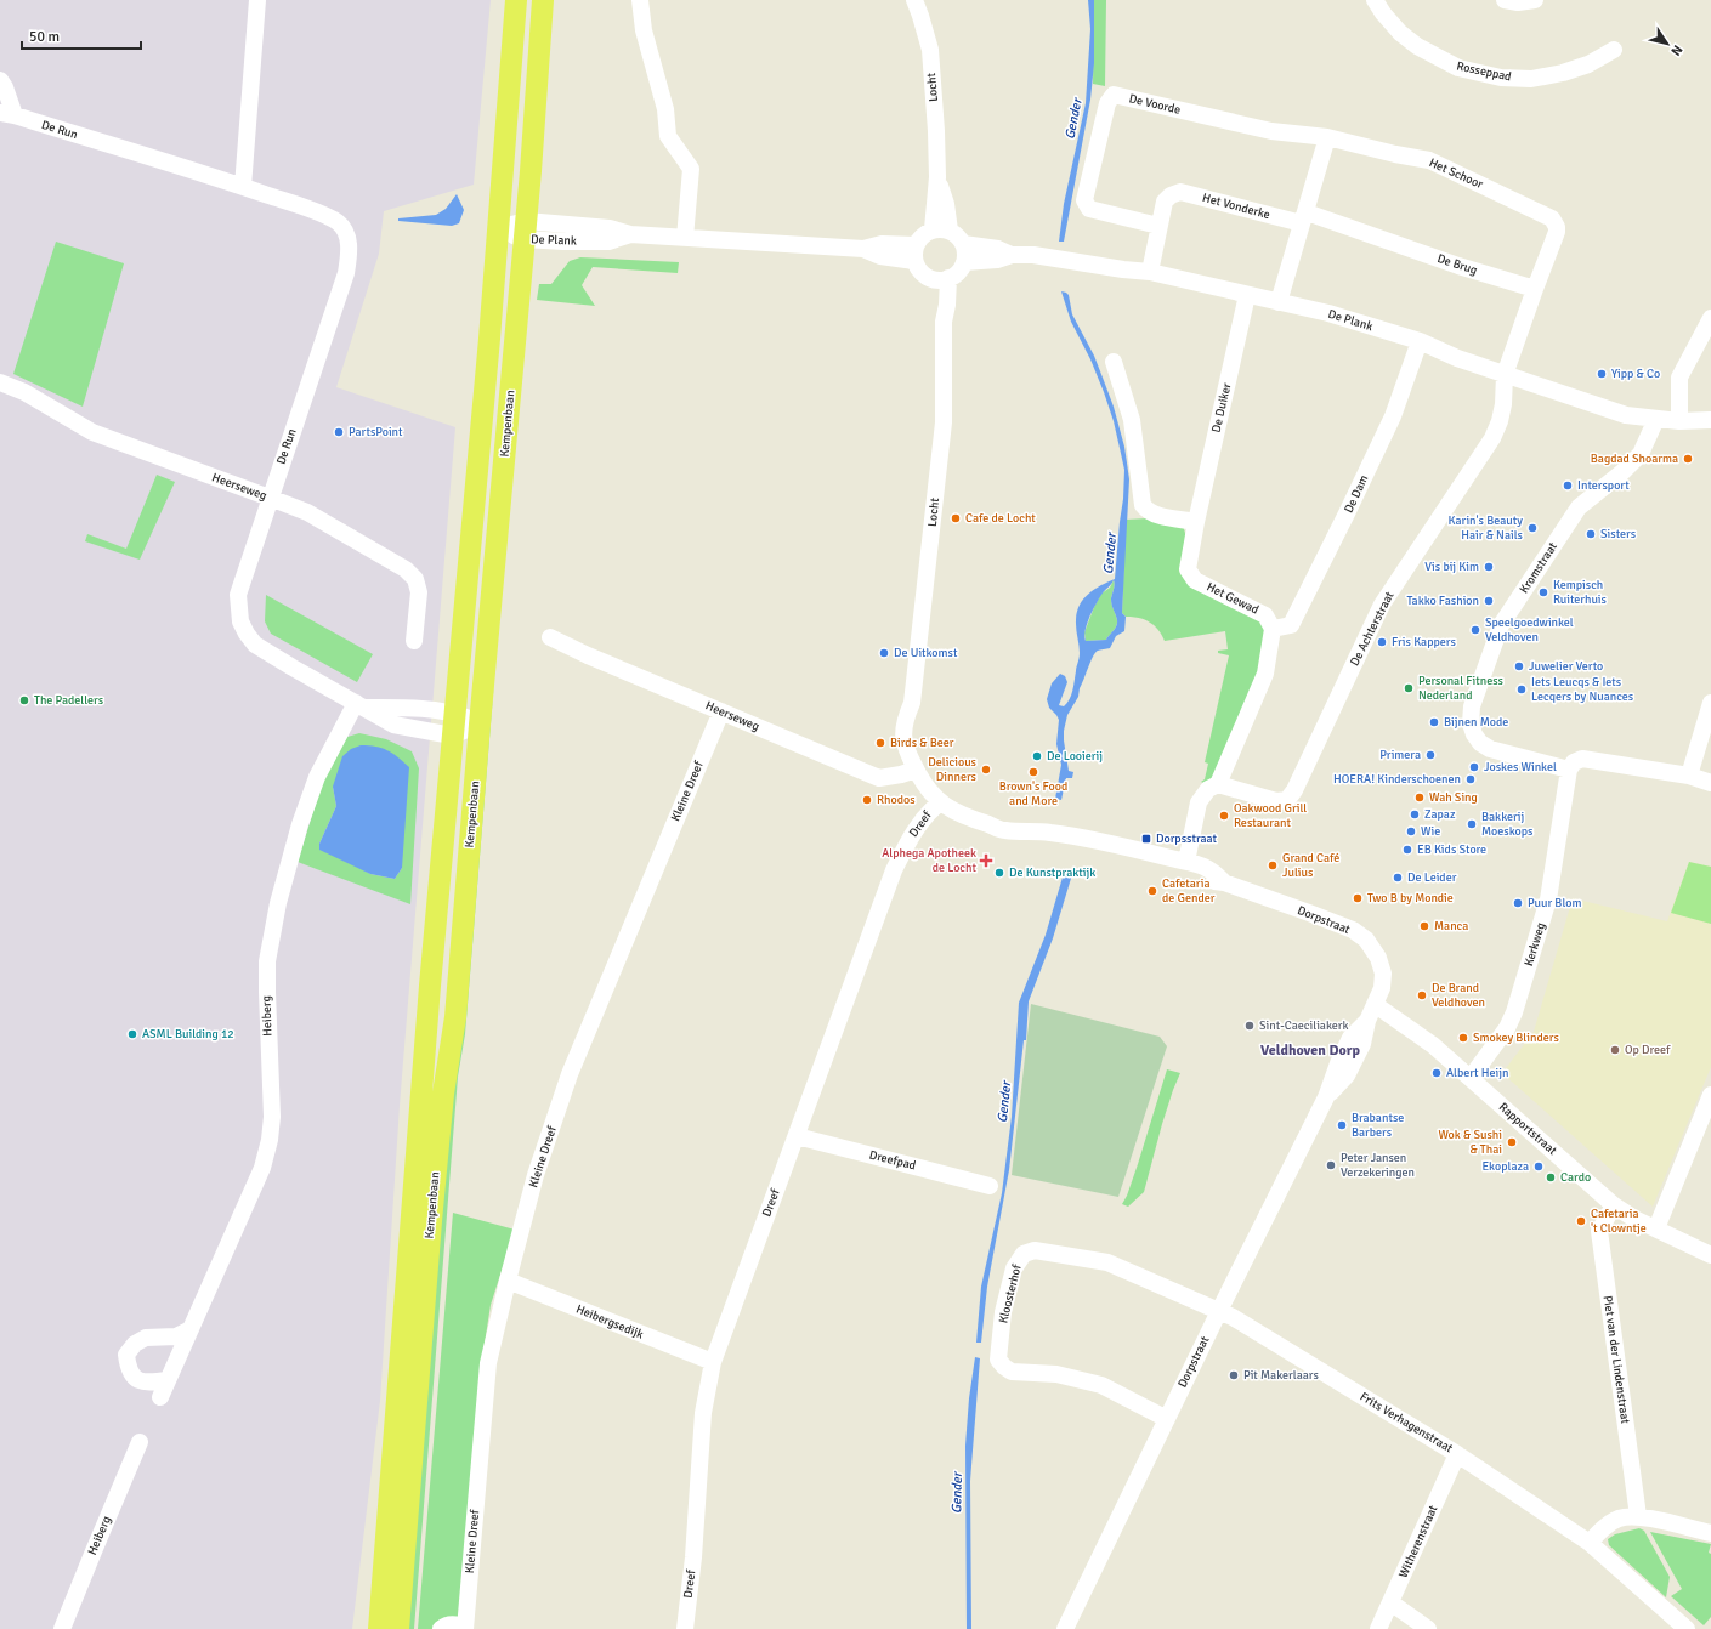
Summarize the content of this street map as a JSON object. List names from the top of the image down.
{
  "streets": {
    "main road": ["Kempenbaan"],
    "street": [
      "Rosseppad",
      "Locht",
      "De Voorde",
      "De Run",
      "Het Schoor",
      "Het Vonderke",
      "De Plank",
      "De Brug",
      "De Duiker",
      "Heerseweg",
      "De Dam",
      "Kromstraat",
      "Het Gewad",
      "De Achterstraat",
      "Kleine Dreef",
      "Dreef",
      "Dorpstraat",
      "Kerkweg",
      "Heiberg",
      "Rapportstraat",
      "Dreefpad",
      "Kloosterhof",
      "Heibergsedijk",
      "Piet van der Lindenstraat",
      "Frits Verhagenstraat",
      "Witherenstraat"
    ]
  },
  "crossings": [
    ["Locht", "De Plank"],
    ["Locht", "Heerseweg"],
    ["Locht", "Dorpstraat"],
    ["De Voorde", "Het Schoor"],
    ["De Voorde", "Het Vonderke"],
    ["De Run", "Kempenbaan"],
    ["De Run", "Heerseweg"],
    ["De Run", "Heiberg"],
    ["Het Schoor", "De Brug"],
    ["Het Vonderke", "De Plank"],
    ["Het Vonderke", "De Brug"],
    ["De Plank", "De Duiker"],
    ["De Plank", "Kempenbaan"],
    ["De Plank", "De Dam"],
    ["De Plank", "Kromstraat"],
    ["De Plank", "De Achterstraat"],
    ["De Duiker", "Het Gewad"],
    ["Heerseweg", "Kleine Dreef"],
    ["Heerseweg", "Dorpstraat"],
    ["De Dam", "Het Gewad"],
    ["Kromstraat", "Kerkweg"],
    ["Kleine Dreef", "Heibergsedijk"],
    ["Dreef", "Dorpstraat"],
    ["Dreef", "Dreefpad"],
    ["Dreef", "Heibergsedijk"],
    ["Dorpstraat", "Rapportstraat"],
    ["Dorpstraat", "Kloosterhof"],
    ["Dorpstraat", "Frits Verhagenstraat"],
    ["Kerkweg", "Rapportstraat"],
    ["Rapportstraat", "Piet van der Lindenstraat"],
    ["Kloosterhof", "Frits Verhagenstraat"],
    ["Frits Verhagenstraat", "Witherenstraat"]
  ],
  "districts": ["Veldhoven Dorp"],
  "water": ["Gender"],
  "places": {
    "other": [
      "Yipp & Co",
      "PartsPoint",
      "Bagdad Shoarma",
      "Intersport",
      "Cafe de Locht",
      "Karin's Beauty Hair & Nails",
      "Sisters",
      "Vis bij Kim",
      "Kempisch Ruiterhuis",
      "Takko Fashion",
      "Speelgoedwinkel Veldhoven",
      "Fris Kappers",
      "De Uitkomst",
      "Juwelier Verto",
      "Personal Fitness Nederland",
      "Iets Leucqs & Iets Lecqers by Nuances",
      "The Padellers",
      "Bijnen Mode",
      "Birds & Beer",
      "Primera",
      "De Looierij",
      "Joskes Winkel",
      "Delicious Dinners",
      "Brown's Food and More",
      "HOERA! Kinderschoenen",
      "Wah Sing",
      "Rhodos",
      "Zapaz",
      "Oakwood Grill Restaurant",
      "Bakkerij Moeskops",
      "Wie",
      "EB Kids Store",
      "Grand Café Julius",
      "De Kunstpraktijk",
      "De Leider",
      "Cafetaria de Gender",
      "Two B by Mondie",
      "Puur Blom",
      "Manca",
      "De Brand Veldhoven",
      "Sint-Caeciliakerk",
      "ASML Building 12",
      "Smokey Blinders",
      "Op Dreef",
      "Albert Heijn",
      "Brabantse Barbers",
      "Wok & Sushi & Thai",
      "Peter Jansen Verzekeringen",
      "Ekoplaza",
      "Cardo",
      "Cafetaria 't Clowntje",
      "Pit Makerlaars"
    ],
    "transit": ["Dorpsstraat"],
    "health": ["Alphega Apotheek de Locht"]
  },
  "scale_bar": "50 m",
  "north": "bottom right"
}
